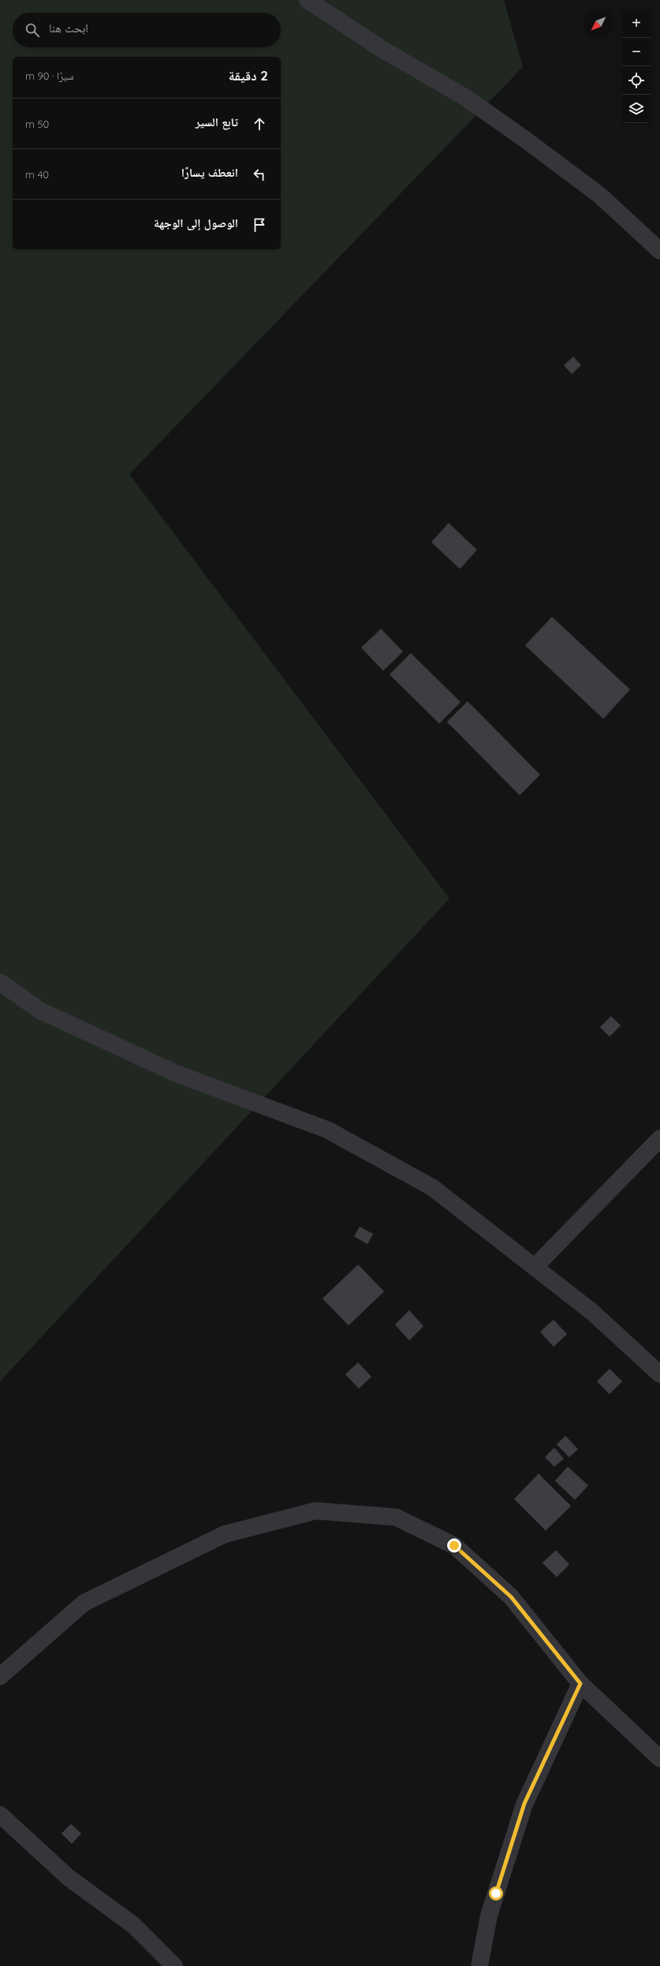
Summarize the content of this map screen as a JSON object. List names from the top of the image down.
{
  "north": "bottom left",
  "page": {
    "map_buttons": ["+", "−"],
    "search": "ابحث هنا",
    "heading": ["2 دقيقة", "سيرًا · 90 m"],
    "list": [
      ["تابع السير", "50 m"],
      ["انعطف يسارًا", "40 m"],
      "الوصول إلى الوجهة"
    ]
  }
}
